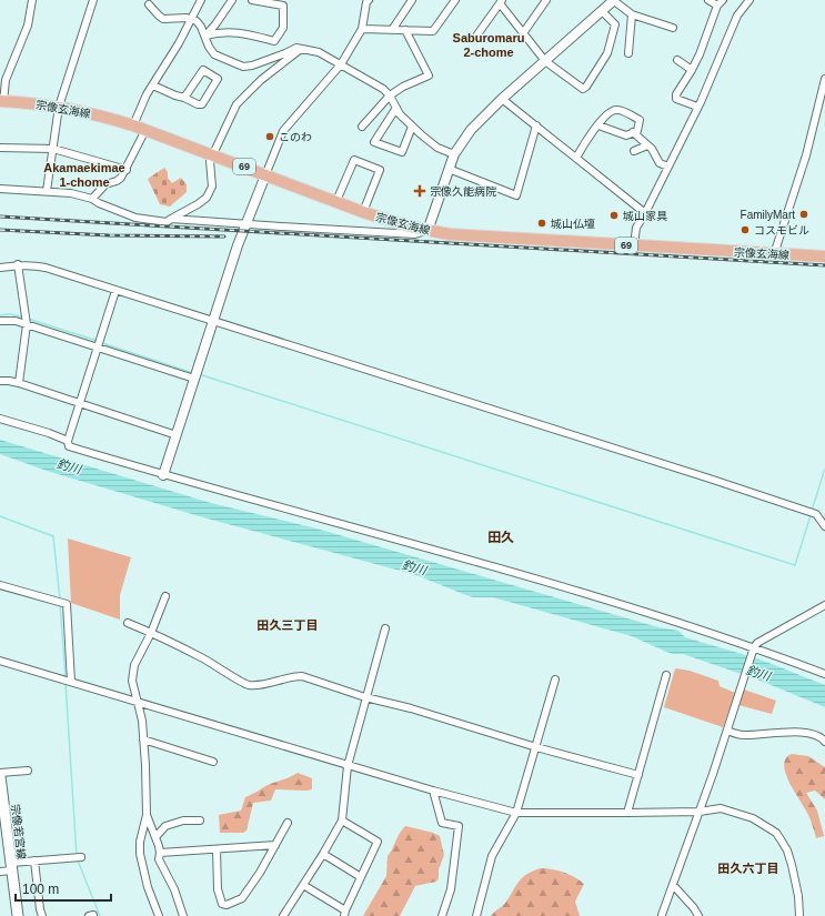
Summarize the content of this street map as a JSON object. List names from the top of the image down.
{
  "streets": {
    "main road": ["宗像玄海線", "69", "宗像若宮線"]
  },
  "districts": [
    "Saburomaru 2-chome",
    "Akamaekimae 1-chome",
    "田久",
    "田久三丁目",
    "田久六丁目"
  ],
  "water": ["釣川"],
  "places": {
    "other": [
      "このわ",
      "FamilyMart",
      "城山家具",
      "城山仏壇",
      "コスモビル"
    ],
    "health": ["宗像久能病院"]
  },
  "scale_bar": "100 m"
}
